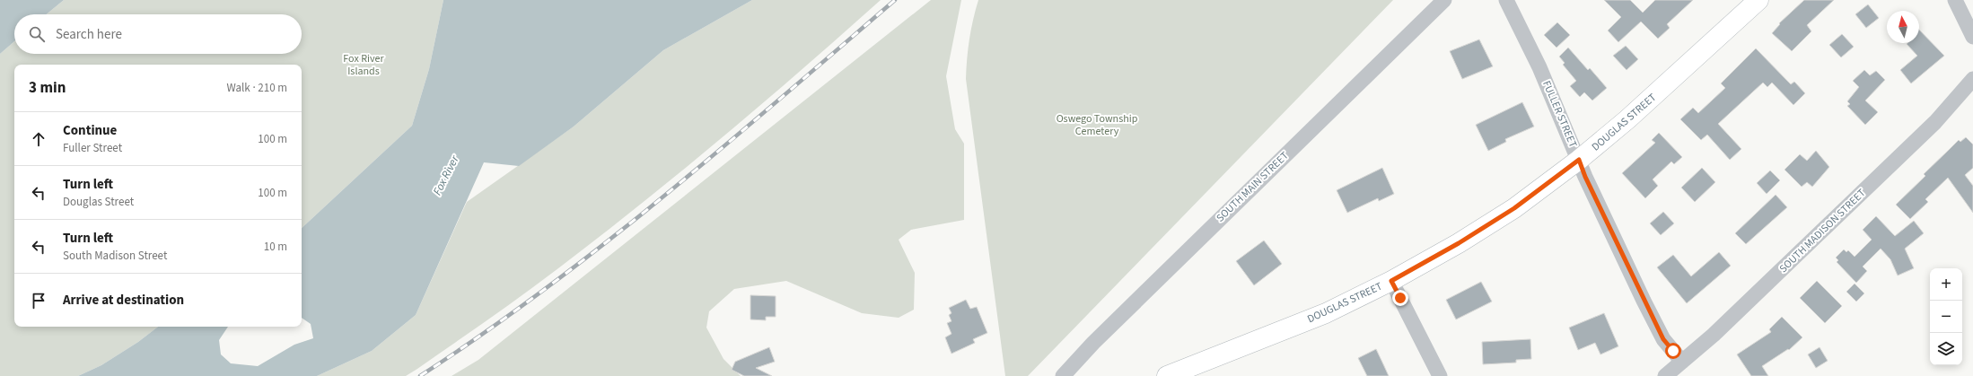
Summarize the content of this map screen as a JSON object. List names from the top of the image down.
{
  "streets": {
    "street": [
      "FULLER STREET",
      "DOUGLAS STREET",
      "SOUTH MAIN STREET",
      "SOUTH MADISON STREET"
    ]
  },
  "crossings": [
    ["FULLER STREET", "DOUGLAS STREET"],
    ["FULLER STREET", "SOUTH MADISON STREET"]
  ],
  "water": ["Fox River"],
  "parks": ["Fox River Islands", "Oswego Township Cemetery"],
  "north": "top",
  "page": {
    "search": "Search here",
    "heading": ["3 min", "Walk · 210 m"],
    "list": [
      ["Continue", "Fuller Street", "100 m"],
      ["Turn left", "Douglas Street", "100 m"],
      ["Turn left", "South Madison Street", "10 m"],
      "Arrive at destination"
    ],
    "map_buttons": ["+", "−"]
  }
}
